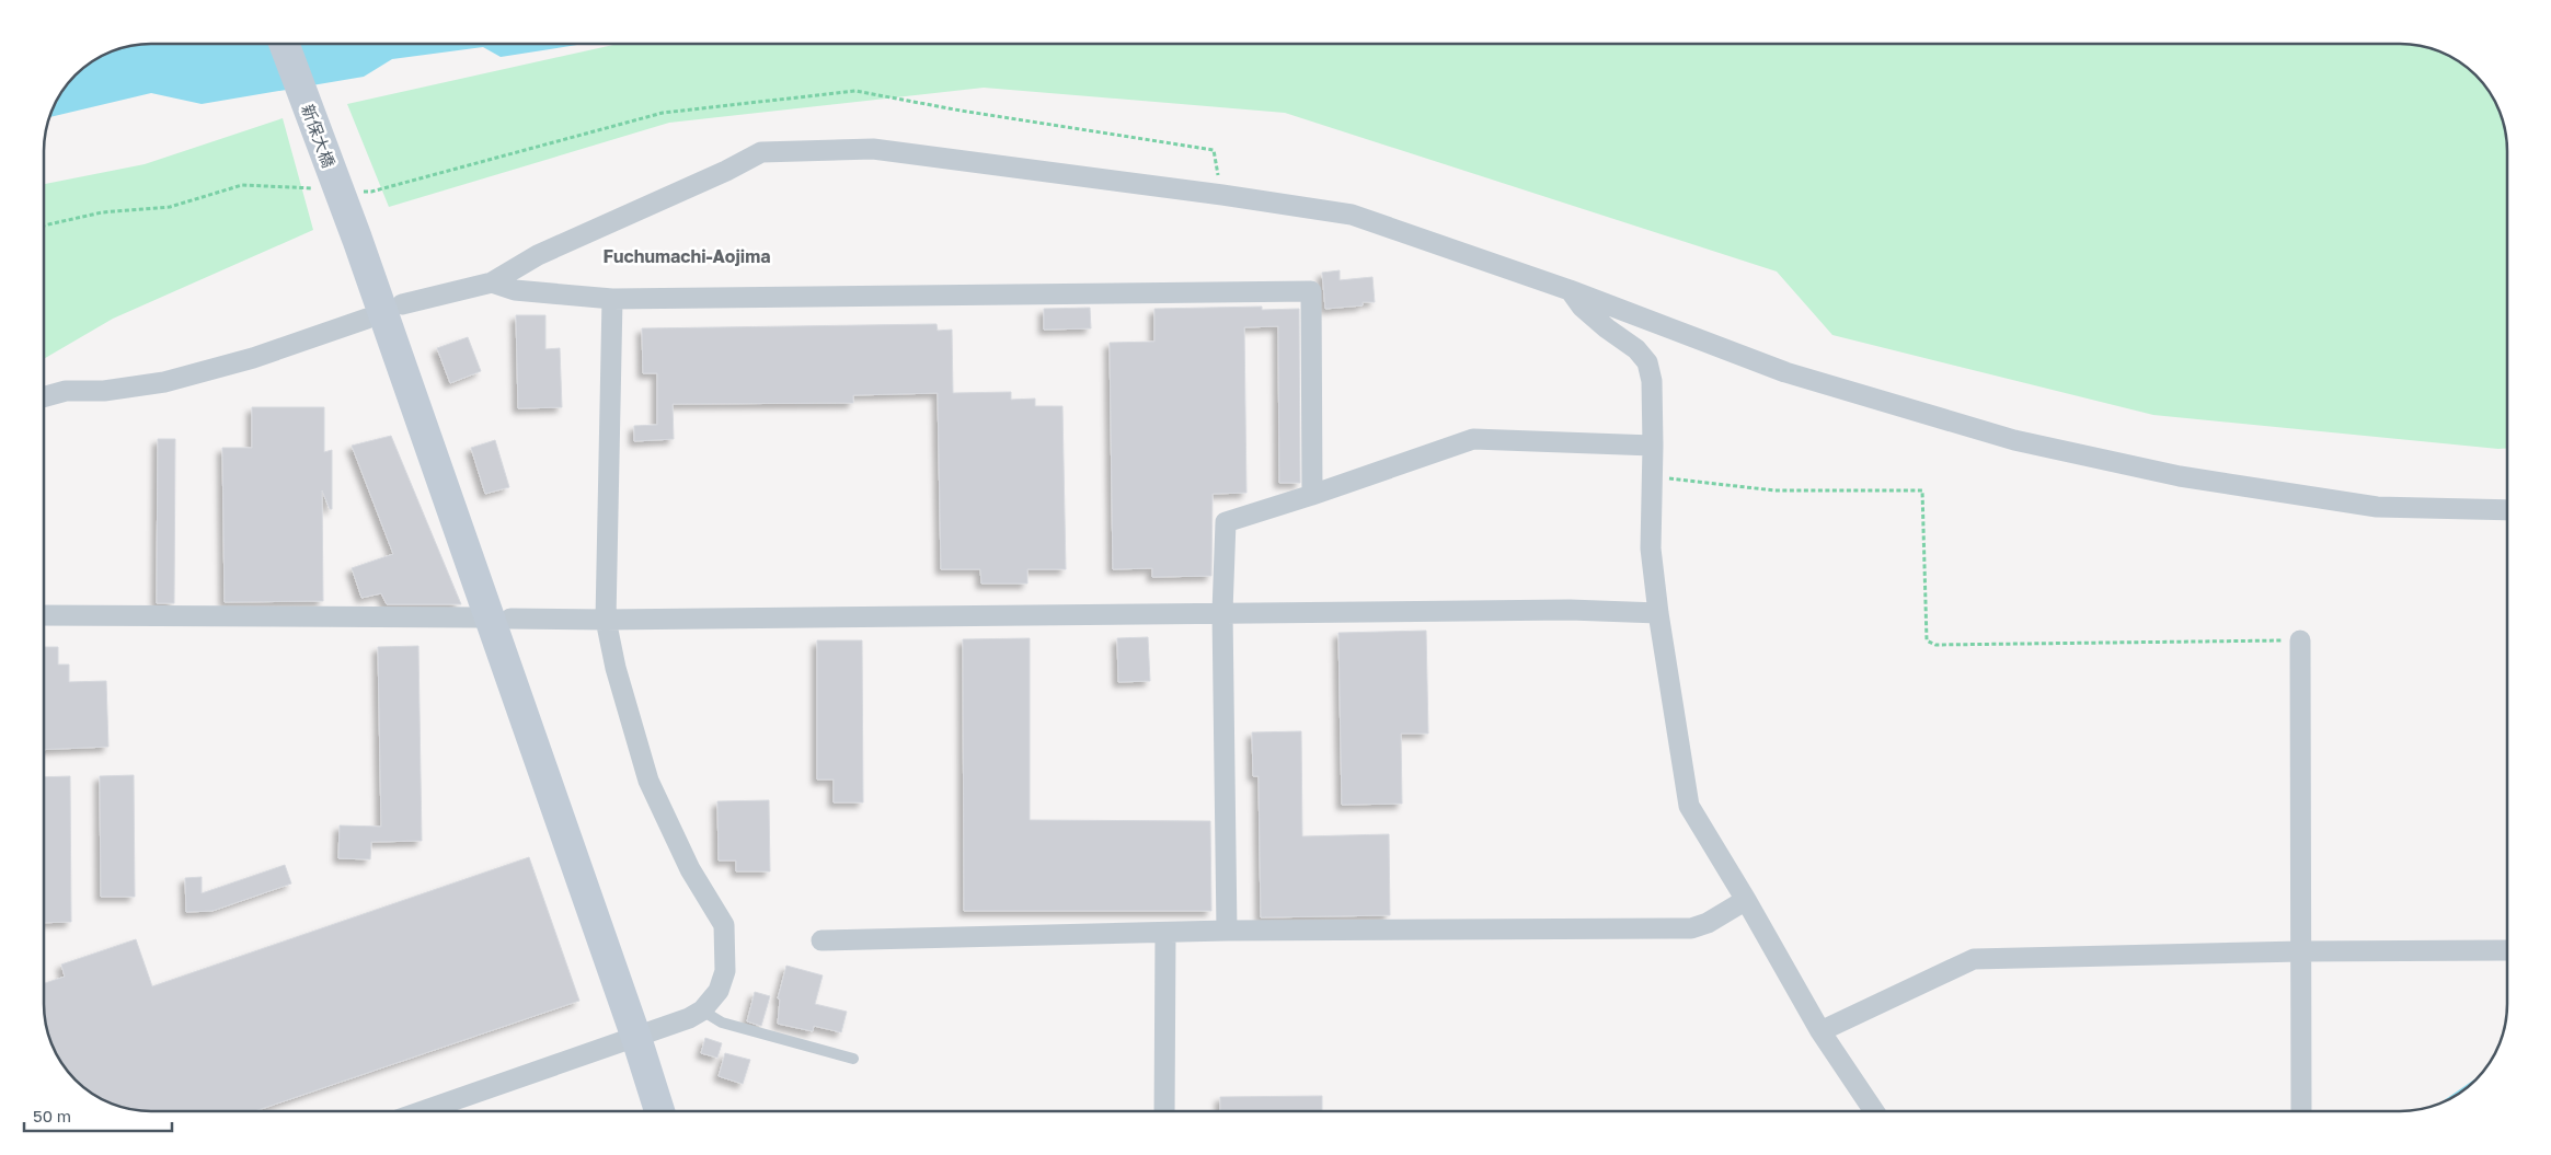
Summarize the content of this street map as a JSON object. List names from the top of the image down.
{
  "streets": {
    "street": ["新保大橋"]
  },
  "districts": ["Fuchumachi-Aojima"],
  "scale_bar": "50 m"
}
